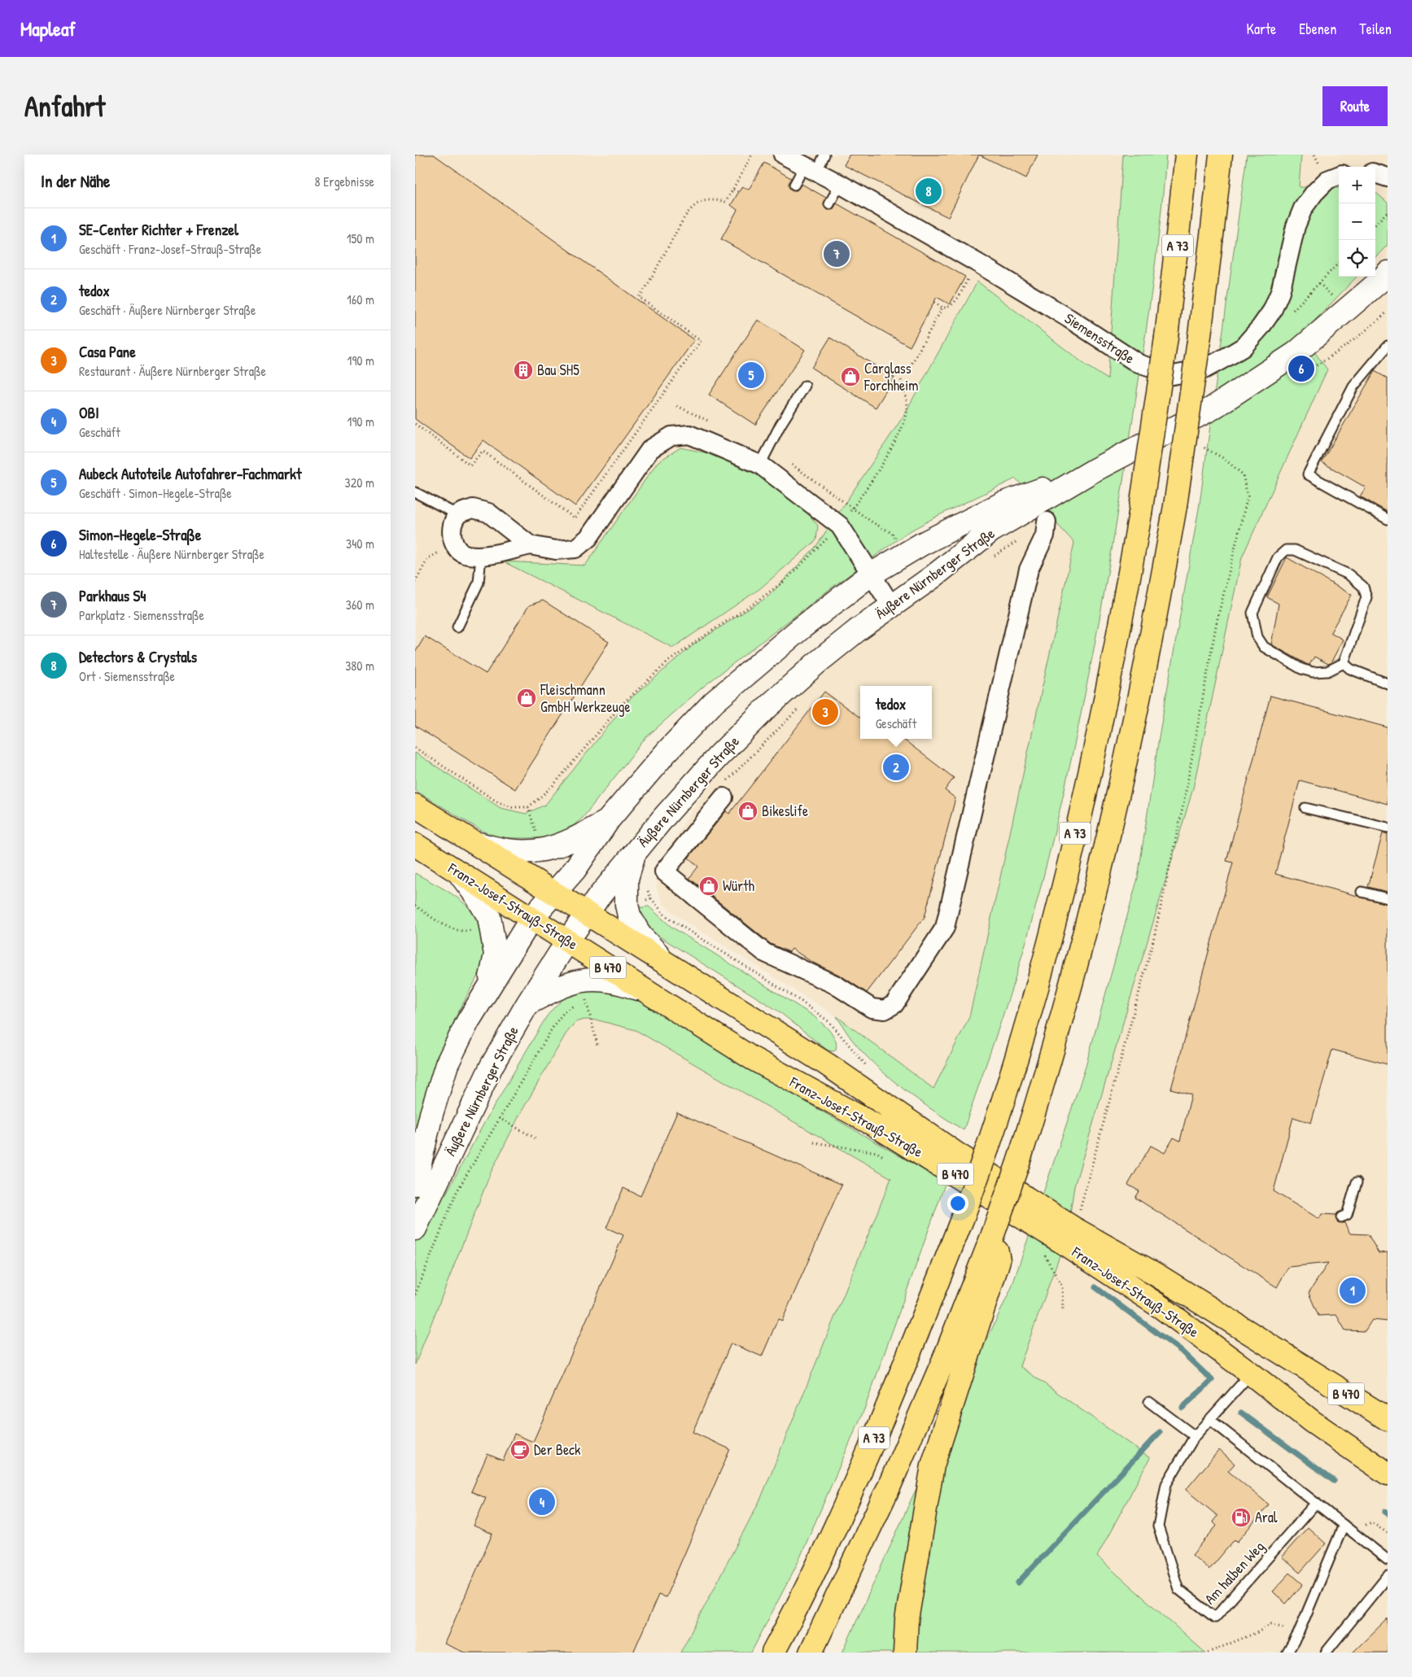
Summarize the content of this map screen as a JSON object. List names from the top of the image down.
{
  "streets": {
    "main road": [
      "A 73",
      "Äußere Nürnberger Straße",
      "Franz-Josef-Strauß-Straße",
      "B 470"
    ],
    "street": ["Siemensstraße"],
    "lane": ["Am halben Weg"]
  },
  "crossings": [
    ["Äußere Nürnberger Straße", "Franz-Josef-Strauß-Straße"],
    ["Franz-Josef-Strauß-Straße", "Am halben Weg"]
  ],
  "places": {
    "building": ["Bau SH5"],
    "shop": [
      "Carglass Forchheim",
      "Fleischmann GmbH Werkzeuge",
      "Bikeslife",
      "Würth"
    ],
    "cafe": ["Der Beck"],
    "fuel station": ["Aral"]
  },
  "page": {
    "header": "Mapleaf",
    "nav": ["Karte", "Ebenen", "Teilen"],
    "buttons": "Route",
    "title": "Anfahrt",
    "heading": ["In der Nähe", "8 Ergebnisse"],
    "map_buttons": ["+", "−"],
    "pins": [
      "8",
      "7",
      "6",
      "5",
      "3",
      "2",
      "1",
      "4"
    ],
    "list": [
      {
        "mark": "1",
        "name": "SE-Center Richter + Frenzel",
        "note": "Geschäft · Franz-Josef-Strauß-Straße",
        "value": "150 m"
      },
      {
        "mark": "2",
        "name": "tedox",
        "note": "Geschäft · Äußere Nürnberger Straße",
        "value": "160 m"
      },
      {
        "mark": "3",
        "name": "Casa Pane",
        "note": "Restaurant · Äußere Nürnberger Straße",
        "value": "190 m"
      },
      {
        "mark": "4",
        "name": "OBI",
        "note": "Geschäft",
        "value": "190 m"
      },
      {
        "mark": "5",
        "name": "Aubeck Autoteile Autofahrer-Fachmarkt",
        "note": "Geschäft · Simon-Hegele-Straße",
        "value": "320 m"
      },
      {
        "mark": "6",
        "name": "Simon-Hegele-Straße",
        "note": "Haltestelle · Äußere Nürnberger Straße",
        "value": "340 m"
      },
      {
        "mark": "7",
        "name": "Parkhaus S4",
        "note": "Parkplatz · Siemensstraße",
        "value": "360 m"
      },
      {
        "mark": "8",
        "name": "Detectors & Crystals",
        "note": "Ort · Siemensstraße",
        "value": "380 m"
      }
    ],
    "popup": ["tedox", "Geschäft"]
  }
}
